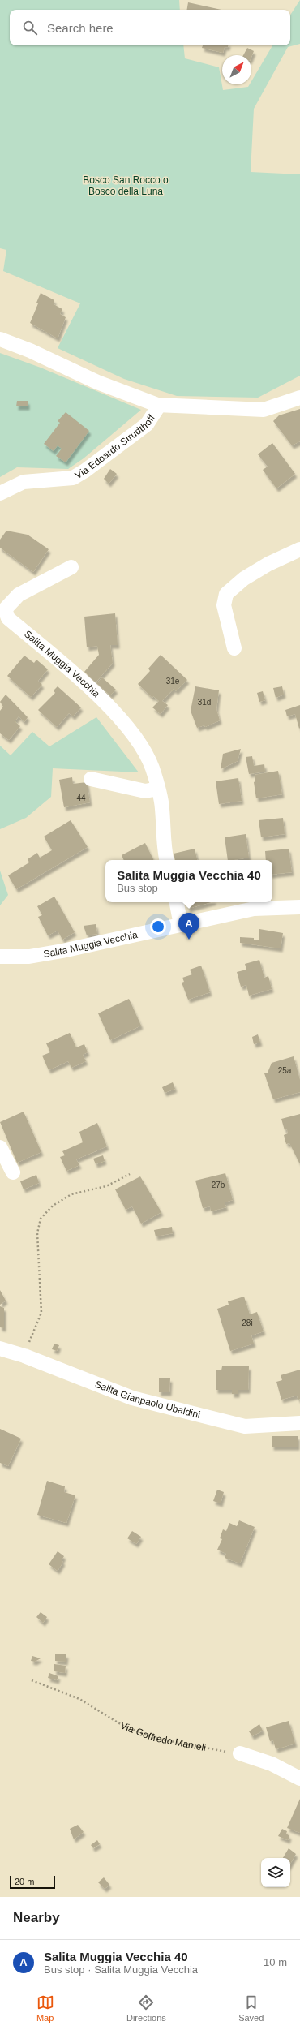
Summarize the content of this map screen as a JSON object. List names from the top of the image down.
{
  "streets": {
    "street": ["Via Edoardo Strudthoff", "Salita Muggia Vecchia", "Salita Gianpaolo Ubaldini"],
    "path": ["Via Goffredo Mameli"]
  },
  "parks": ["Bosco San Rocco o Bosco della Luna"],
  "house_numbers": [
    "31e",
    "31d",
    "44",
    "25a",
    "27b",
    "28i"
  ],
  "scale_bar": "20 m",
  "north": "top right",
  "page": {
    "search": "Search here",
    "popup": ["Salita Muggia Vecchia 40", "Bus stop"],
    "pins": "A",
    "scale": "20 m",
    "heading": "Nearby",
    "list": [
      {
        "mark": "A",
        "name": "Salita Muggia Vecchia 40",
        "note": "Bus stop · Salita Muggia Vecchia",
        "value": "10 m"
      }
    ],
    "nav": ["Map", "Directions", "Saved"]
  }
}
